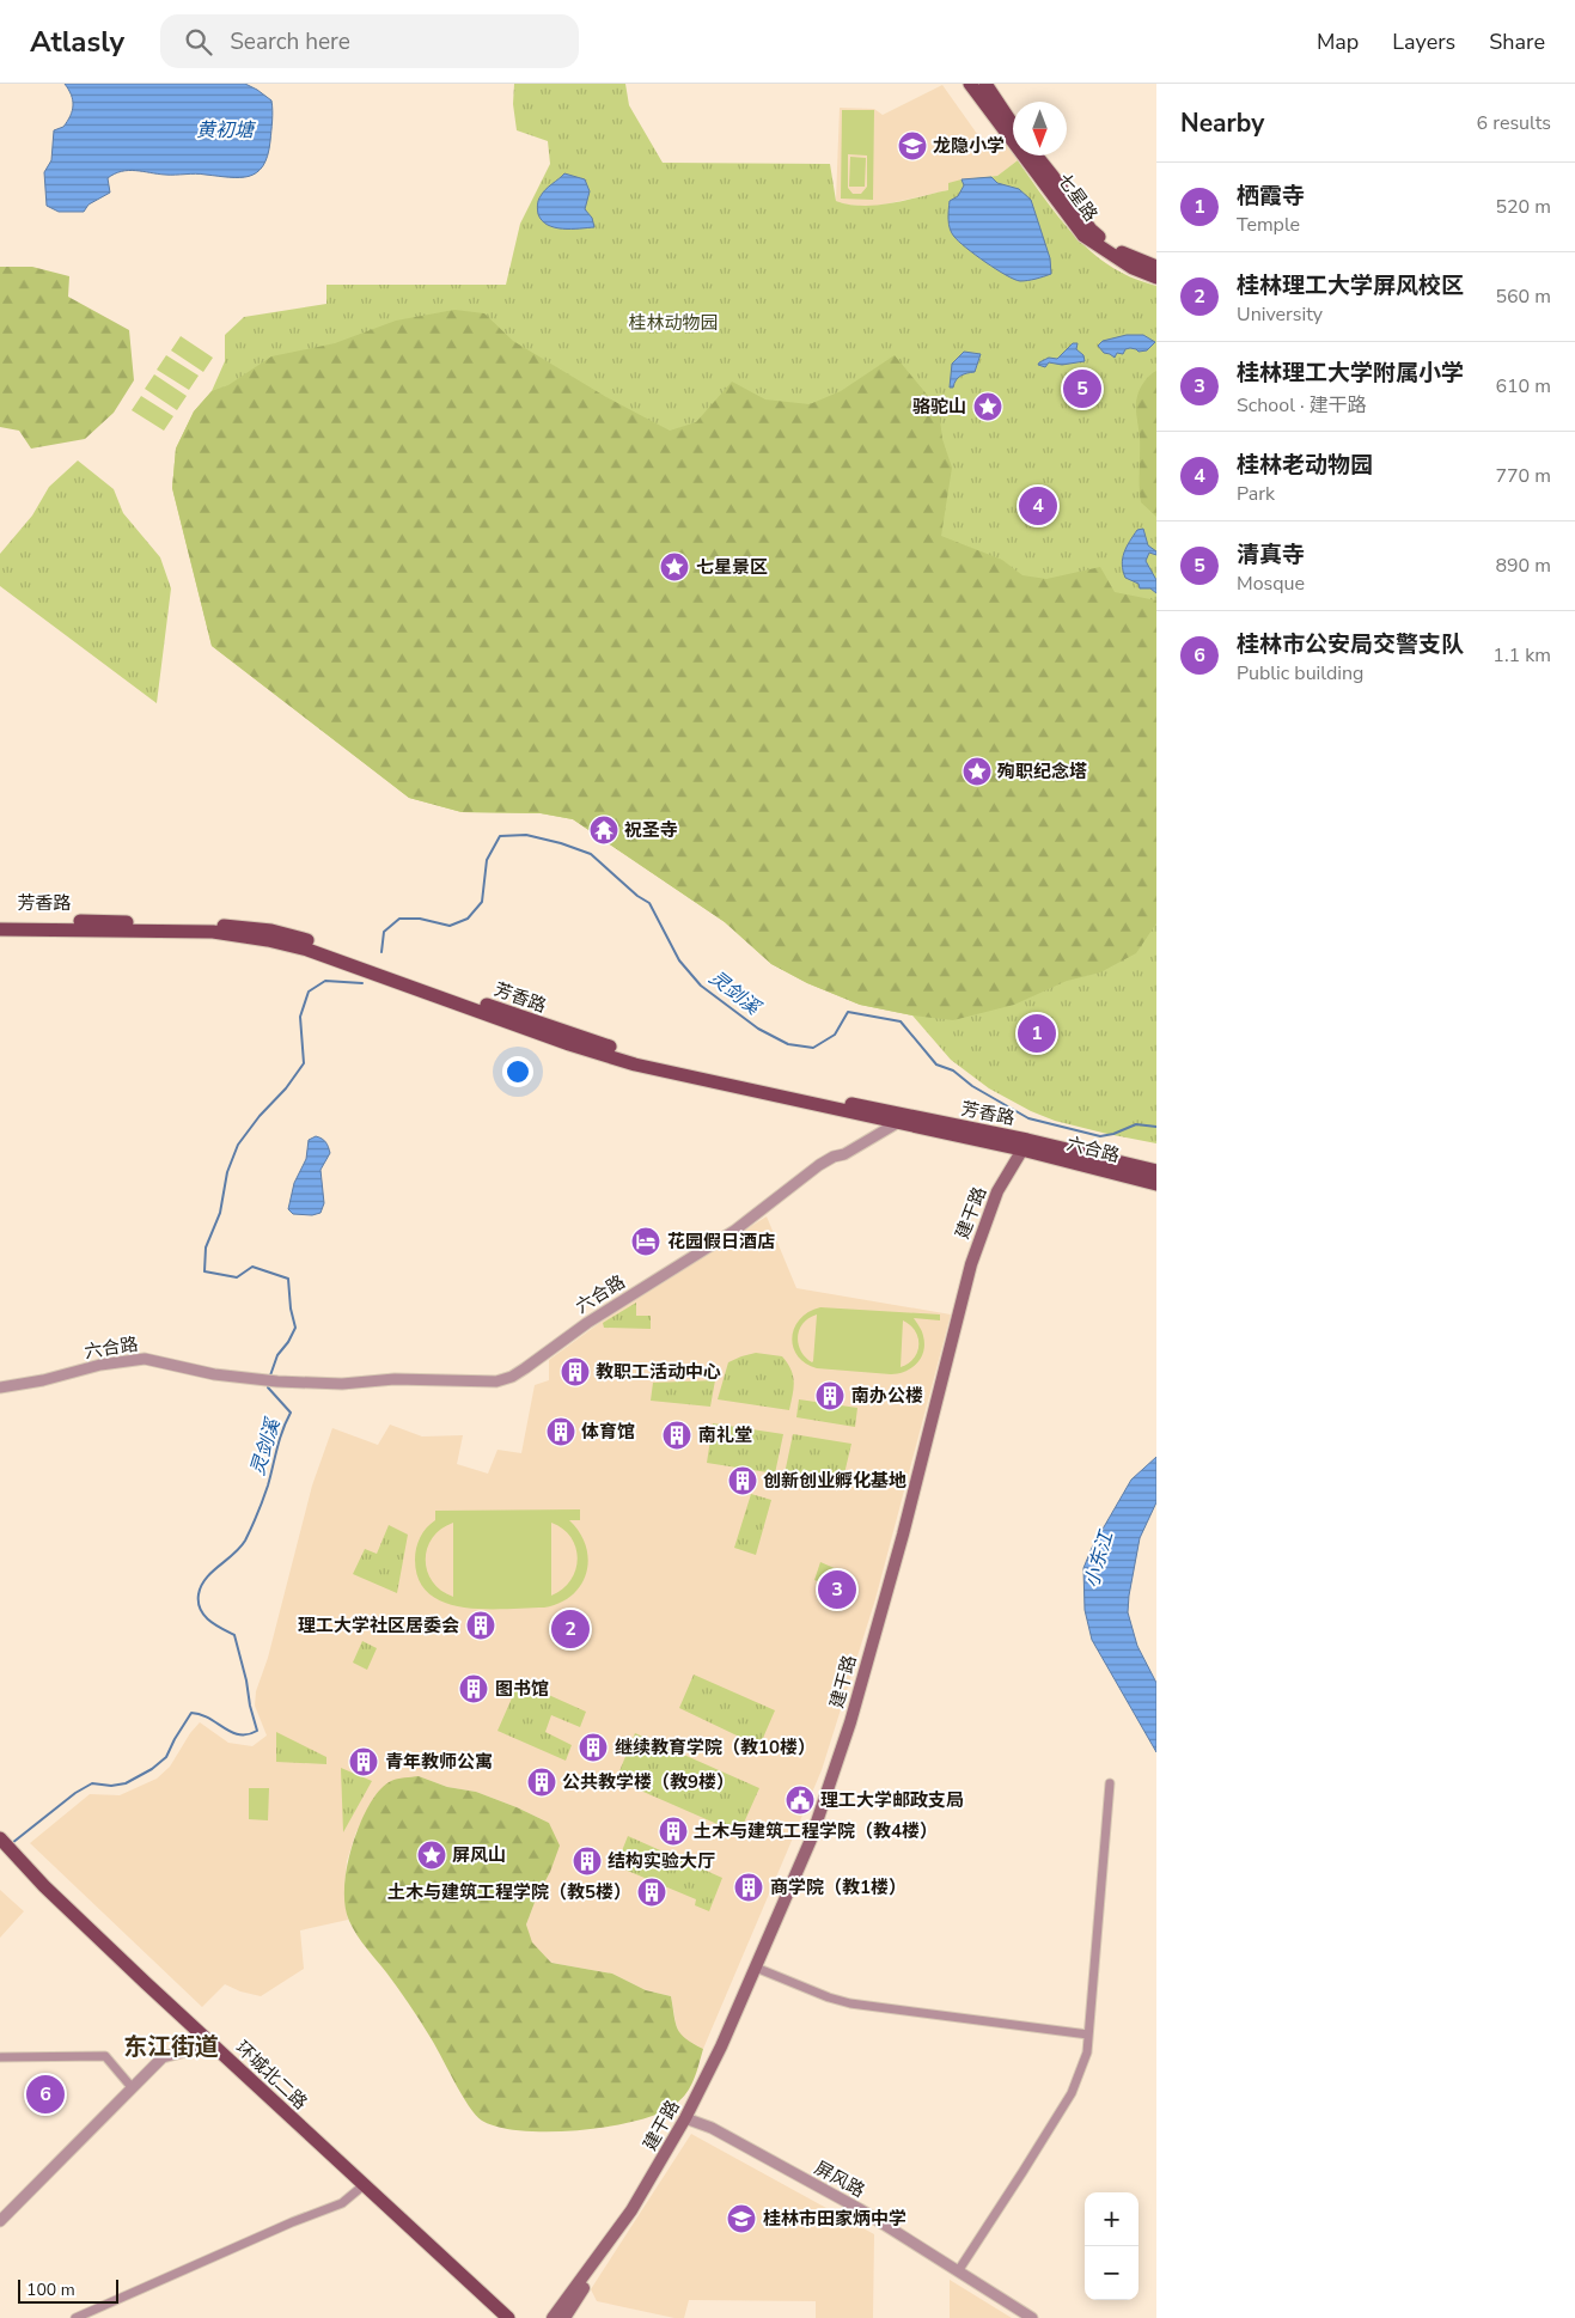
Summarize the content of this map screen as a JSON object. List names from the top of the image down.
{
  "streets": {
    "main road": [
      "七星路",
      "芳香路",
      "六合路",
      "建干路",
      "环城北二路"
    ],
    "street": ["屏风路"]
  },
  "crossings": [
    ["芳香路", "六合路"],
    ["芳香路", "建干路"],
    ["六合路", "建干路"],
    ["建干路", "屏风路"]
  ],
  "districts": ["东江街道"],
  "water": ["黄初塘", "灵剑溪", "小东江"],
  "parks": ["桂林动物园"],
  "places": {
    "school or university": ["龙隐小学", "桂林市田家炳中学"],
    "place": [
      "骆驼山",
      "七星景区",
      "殉职纪念塔",
      "屏风山"
    ],
    "temple": ["祝圣寺"],
    "hotel": ["花园假日酒店"],
    "building": [
      "教职工活动中心",
      "南办公楼",
      "体育馆",
      "南礼堂",
      "创新创业孵化基地",
      "理工大学社区居委会",
      "图书馆",
      "继续教育学院（教10楼）",
      "青年教师公寓",
      "公共教学楼（教9楼）",
      "土木与建筑工程学院（教4楼）",
      "结构实验大厅",
      "商学院（教1楼）",
      "土木与建筑工程学院（教5楼）"
    ],
    "public building": ["理工大学邮政支局"]
  },
  "scale_bar": "100 m",
  "north": "bottom",
  "page": {
    "header": "Atlasly",
    "search": "Search here",
    "nav": ["Map", "Layers", "Share"],
    "heading": ["Nearby", "6 results"],
    "list": [
      {
        "mark": "1",
        "name": "栖霞寺",
        "note": "Temple",
        "value": "520 m"
      },
      {
        "mark": "2",
        "name": "桂林理工大学屏风校区",
        "note": "University",
        "value": "560 m"
      },
      {
        "mark": "3",
        "name": "桂林理工大学附属小学",
        "note": "School · 建干路",
        "value": "610 m"
      },
      {
        "mark": "4",
        "name": "桂林老动物园",
        "note": "Park",
        "value": "770 m"
      },
      {
        "mark": "5",
        "name": "清真寺",
        "note": "Mosque",
        "value": "890 m"
      },
      {
        "mark": "6",
        "name": "桂林市公安局交警支队",
        "note": "Public building",
        "value": "1.1 km"
      }
    ],
    "pins": [
      "5",
      "4",
      "1",
      "3",
      "2",
      "6"
    ],
    "map_buttons": ["+", "−"],
    "scale": "100 m"
  }
}
